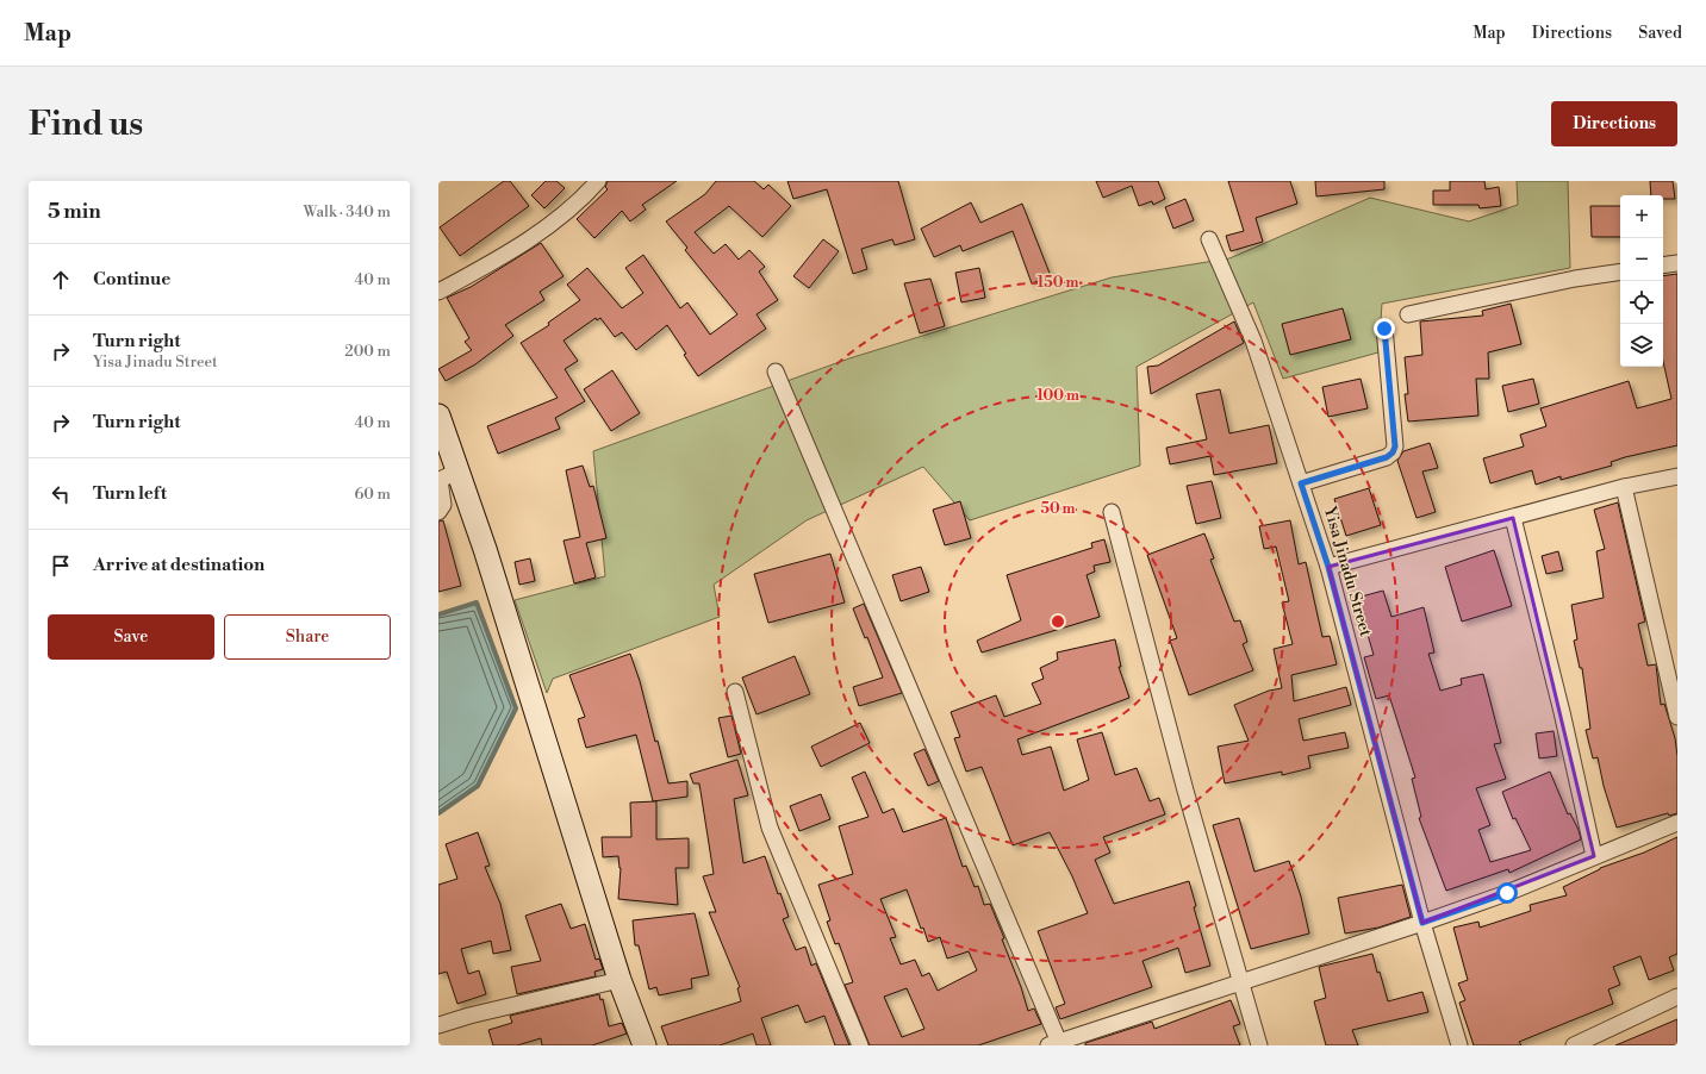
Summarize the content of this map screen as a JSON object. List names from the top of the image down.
{
  "streets": {
    "street": ["Yisa Jinadu Street"]
  },
  "page": {
    "header": "Map",
    "nav": ["Map", "Directions", "Saved"],
    "buttons": [
      "Directions",
      ["Save", "Share"]
    ],
    "title": "Find us",
    "heading": ["5 min", "Walk · 340 m"],
    "map_buttons": ["+", "−"],
    "list": [
      ["Continue", "40 m"],
      ["Turn right", "Yisa Jinadu Street", "200 m"],
      ["Turn right", "40 m"],
      ["Turn left", "60 m"],
      "Arrive at destination"
    ]
  },
  "rings": ["150 m", "100 m", "50 m"]
}
